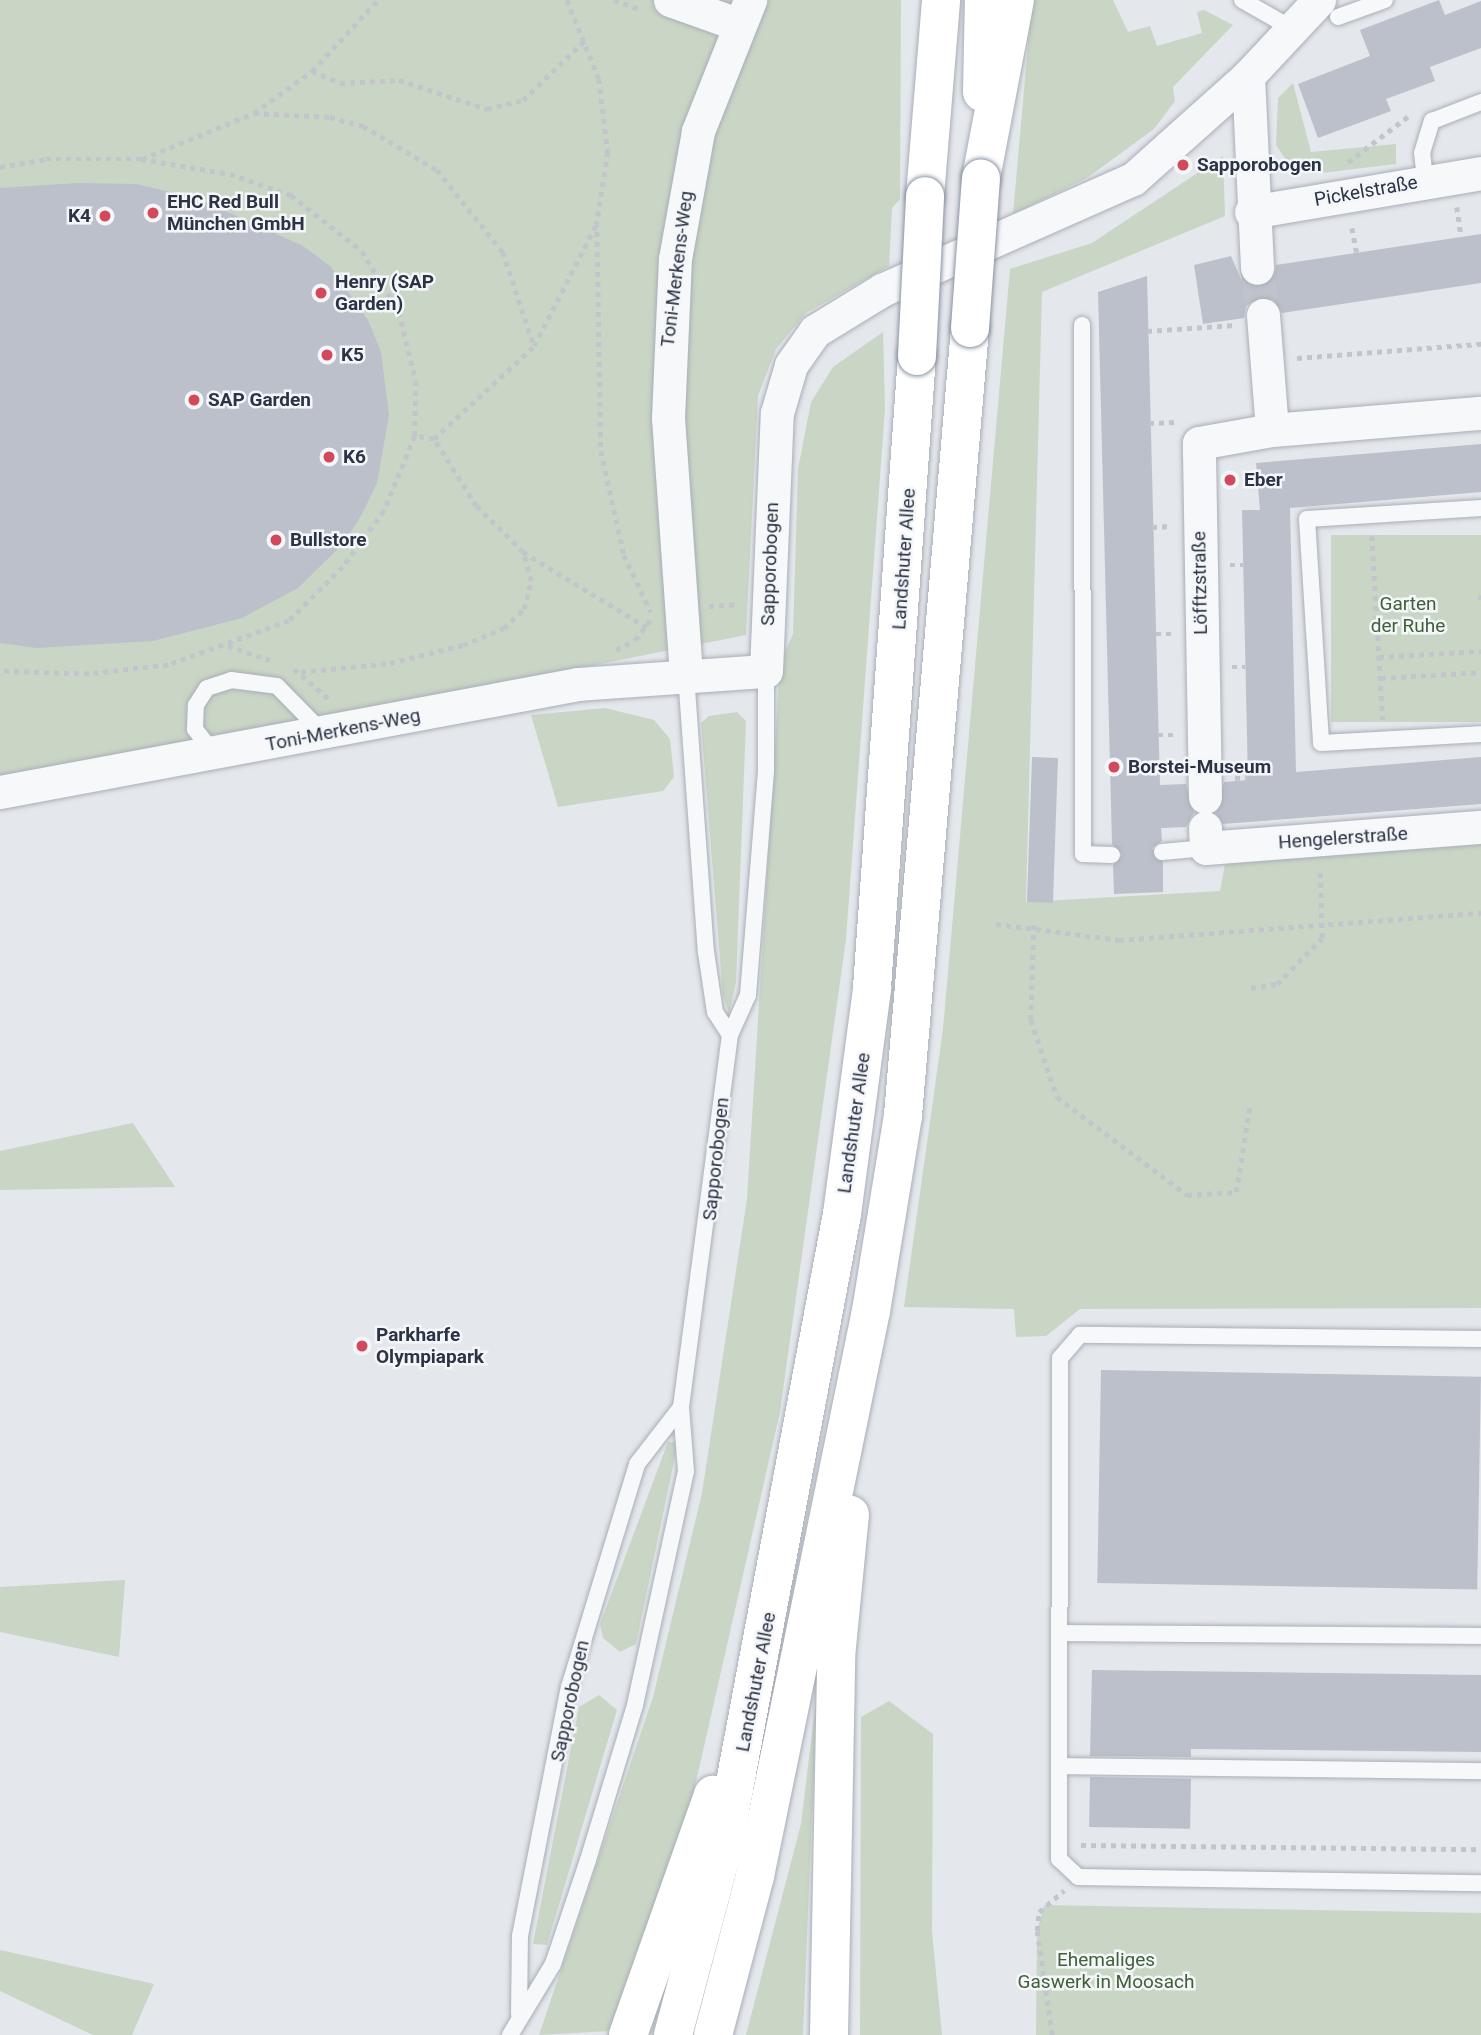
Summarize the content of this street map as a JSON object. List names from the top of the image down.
{
  "streets": {
    "highway": ["Landshuter Allee"],
    "street": [
      "Pickelstraße",
      "Toni-Merkens-Weg",
      "Sapporobogen",
      "Löfftzstraße",
      "Hengelerstraße"
    ]
  },
  "crossings": [
    ["Toni-Merkens-Weg", "Sapporobogen"],
    ["Löfftzstraße", "Hengelerstraße"]
  ],
  "parks": ["Garten der Ruhe", "Ehemaliges Gaswerk in Moosach"],
  "places": [
    "Sapporobogen",
    "EHC Red Bull München GmbH",
    "K4",
    "Henry (SAP Garden)",
    "K5",
    "SAP Garden",
    "K6",
    "Eber",
    "Bullstore",
    "Borstei-Museum",
    "Parkharfe Olympiapark"
  ]
}
